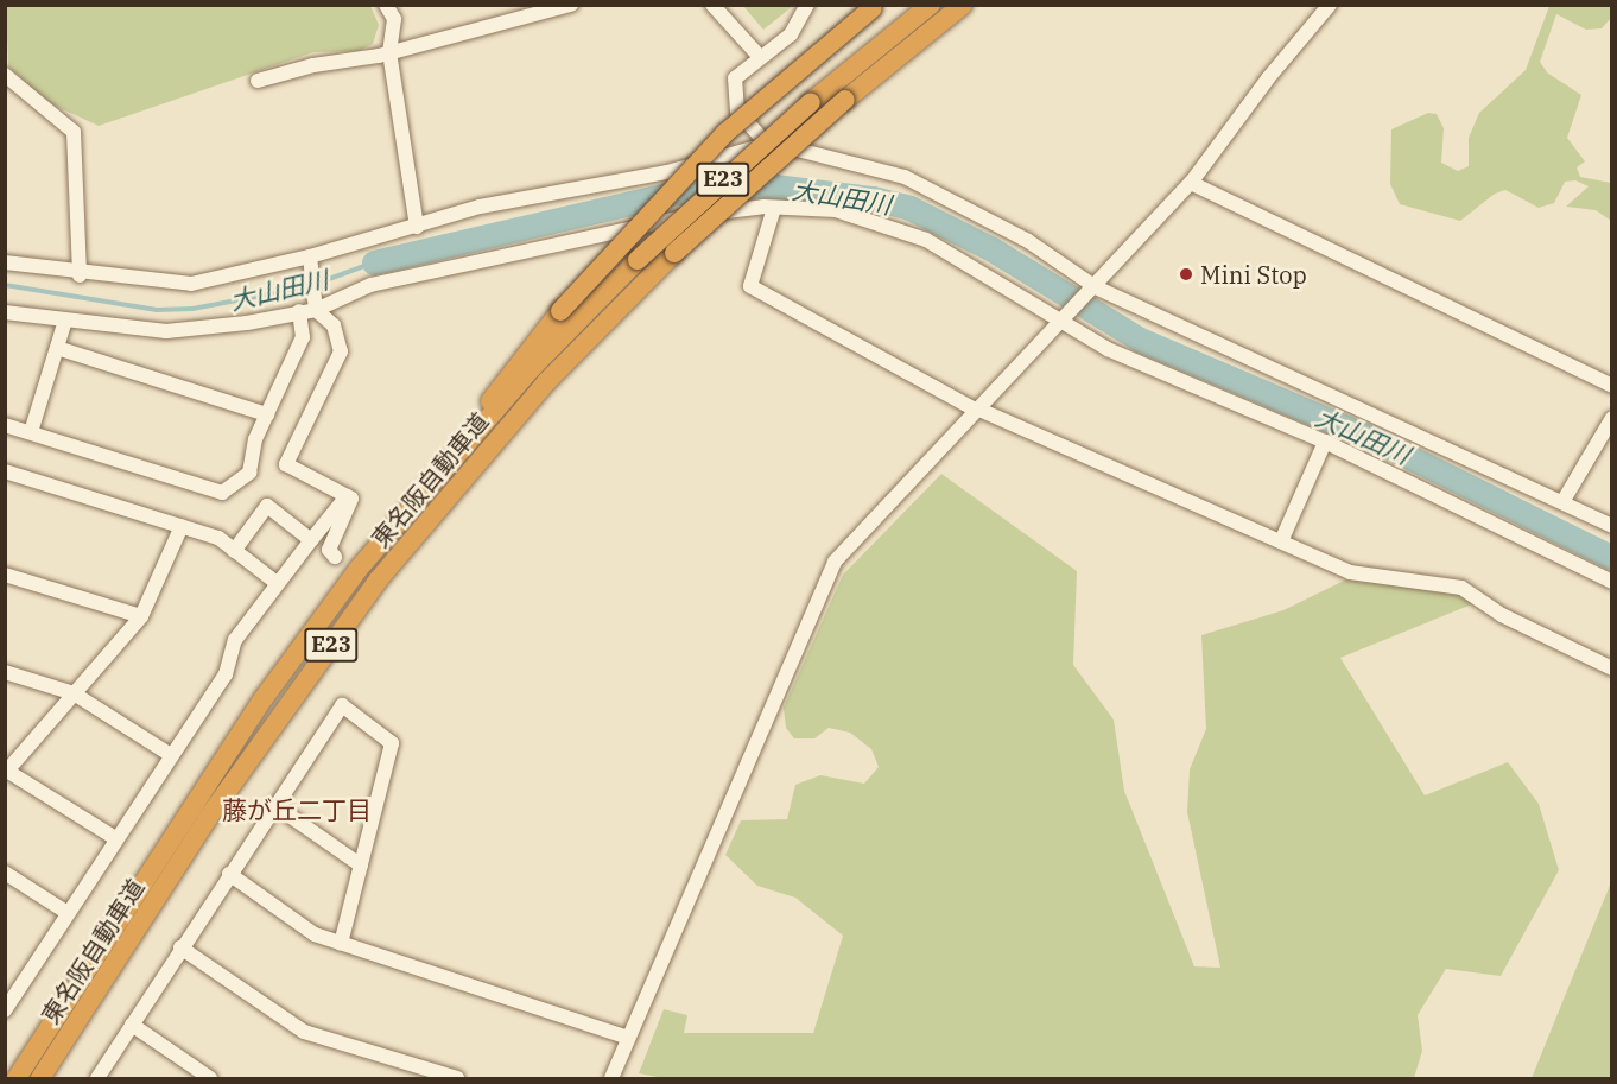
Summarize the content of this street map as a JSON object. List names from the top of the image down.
{
  "streets": {
    "highway": ["E23", "東名阪自動車道"]
  },
  "districts": ["藤が丘二丁目"],
  "water": ["大山田川"],
  "places": ["Mini Stop"]
}
